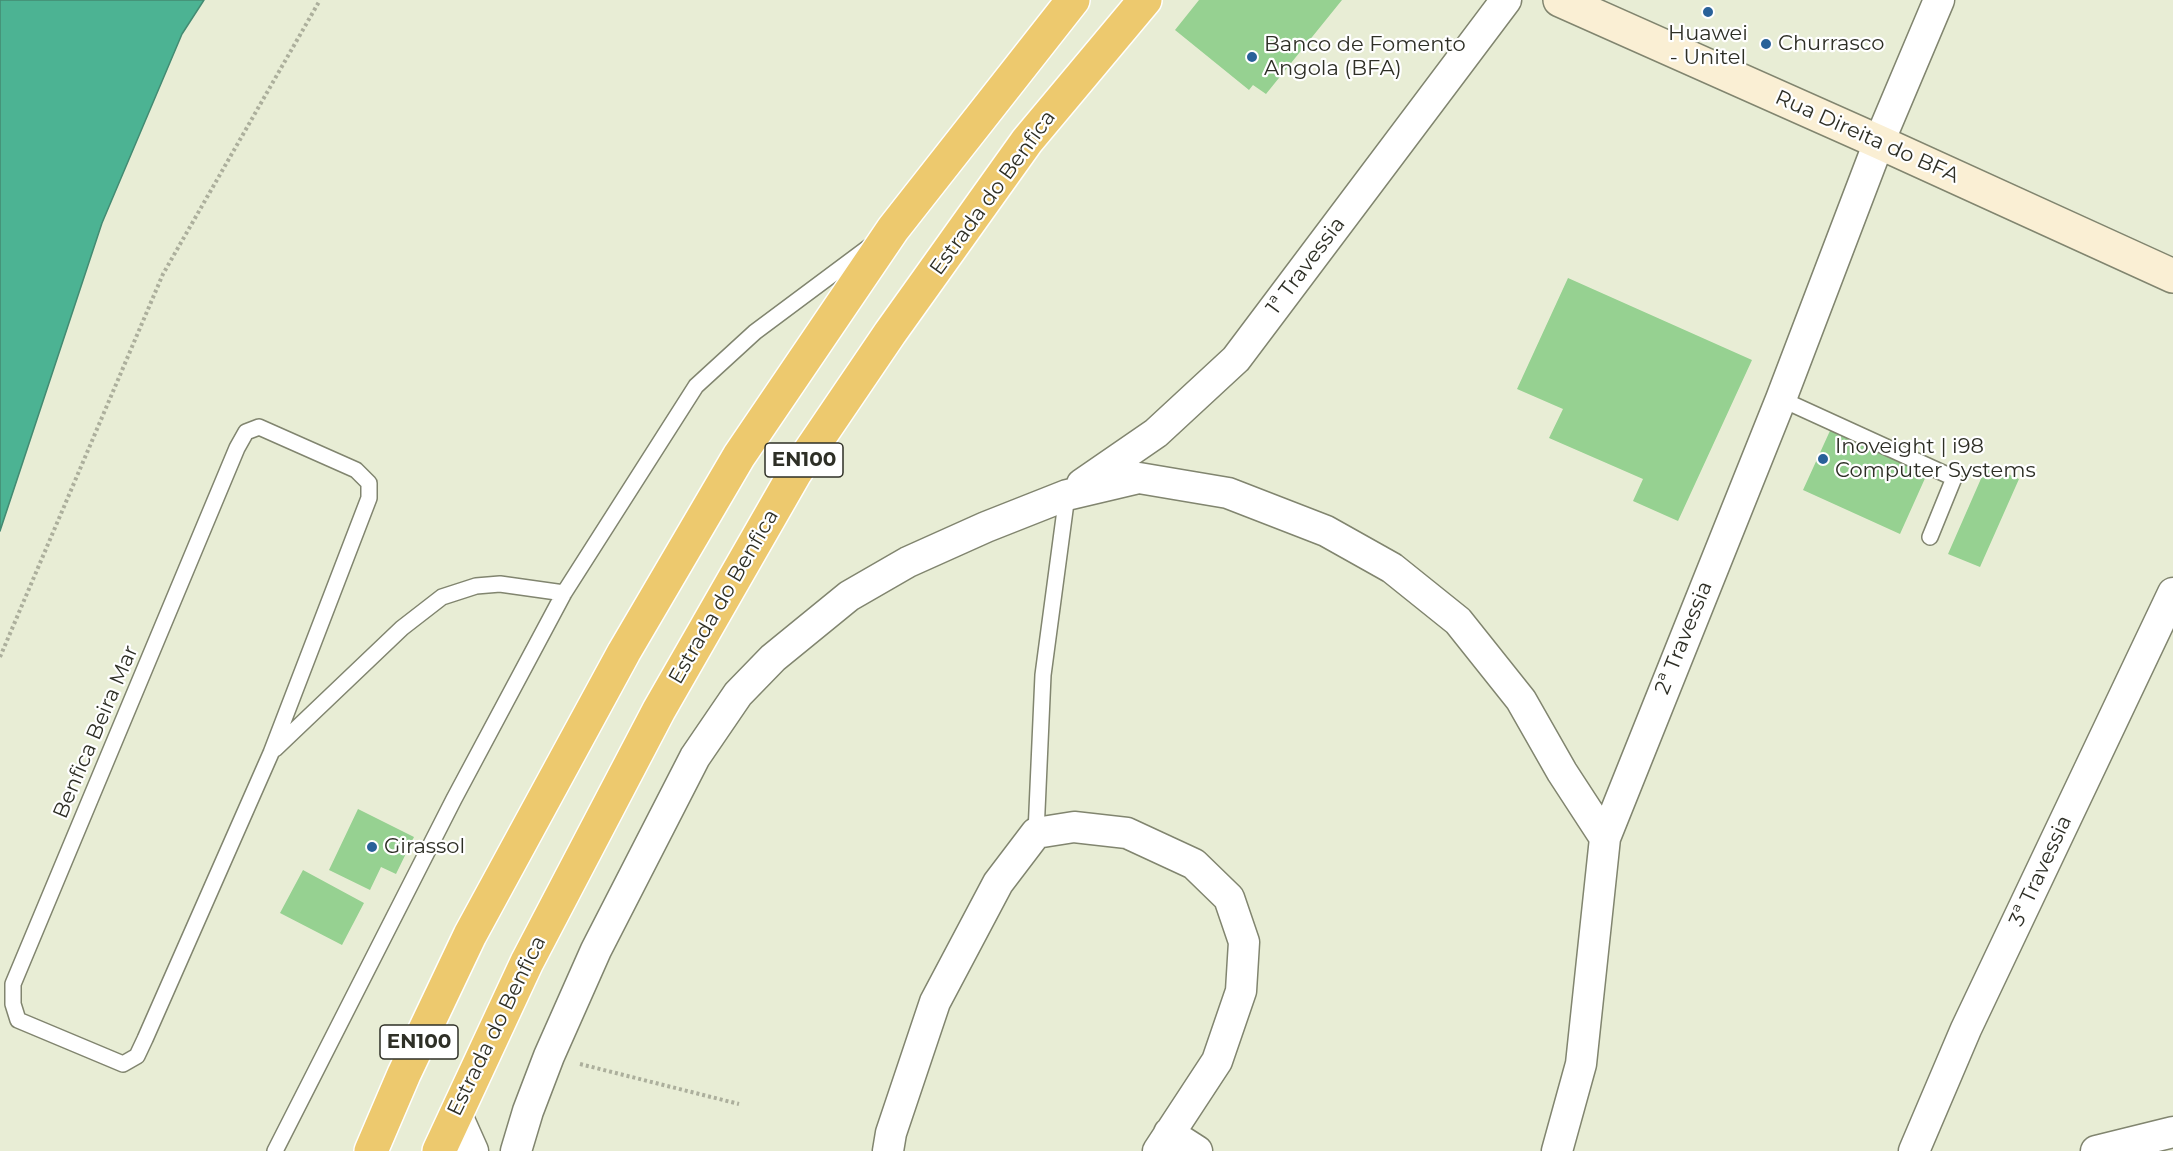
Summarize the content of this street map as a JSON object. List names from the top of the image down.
{
  "streets": {
    "highway": ["Estrada do Benfica", "EN100"],
    "main road": ["Rua Direita do BFA"],
    "street": ["1ª Travessia", "2ª Travessia", "3ª Travessia"],
    "lane": ["Benfica Beira Mar"]
  },
  "crossings": [
    ["Rua Direita do BFA", "2ª Travessia"]
  ],
  "places": [
    "Huawei - Unitel",
    "Churrasco",
    "Banco de Fomento Angola (BFA)",
    "Inoveight | i98 Computer Systems",
    "Girassol"
  ]
}
